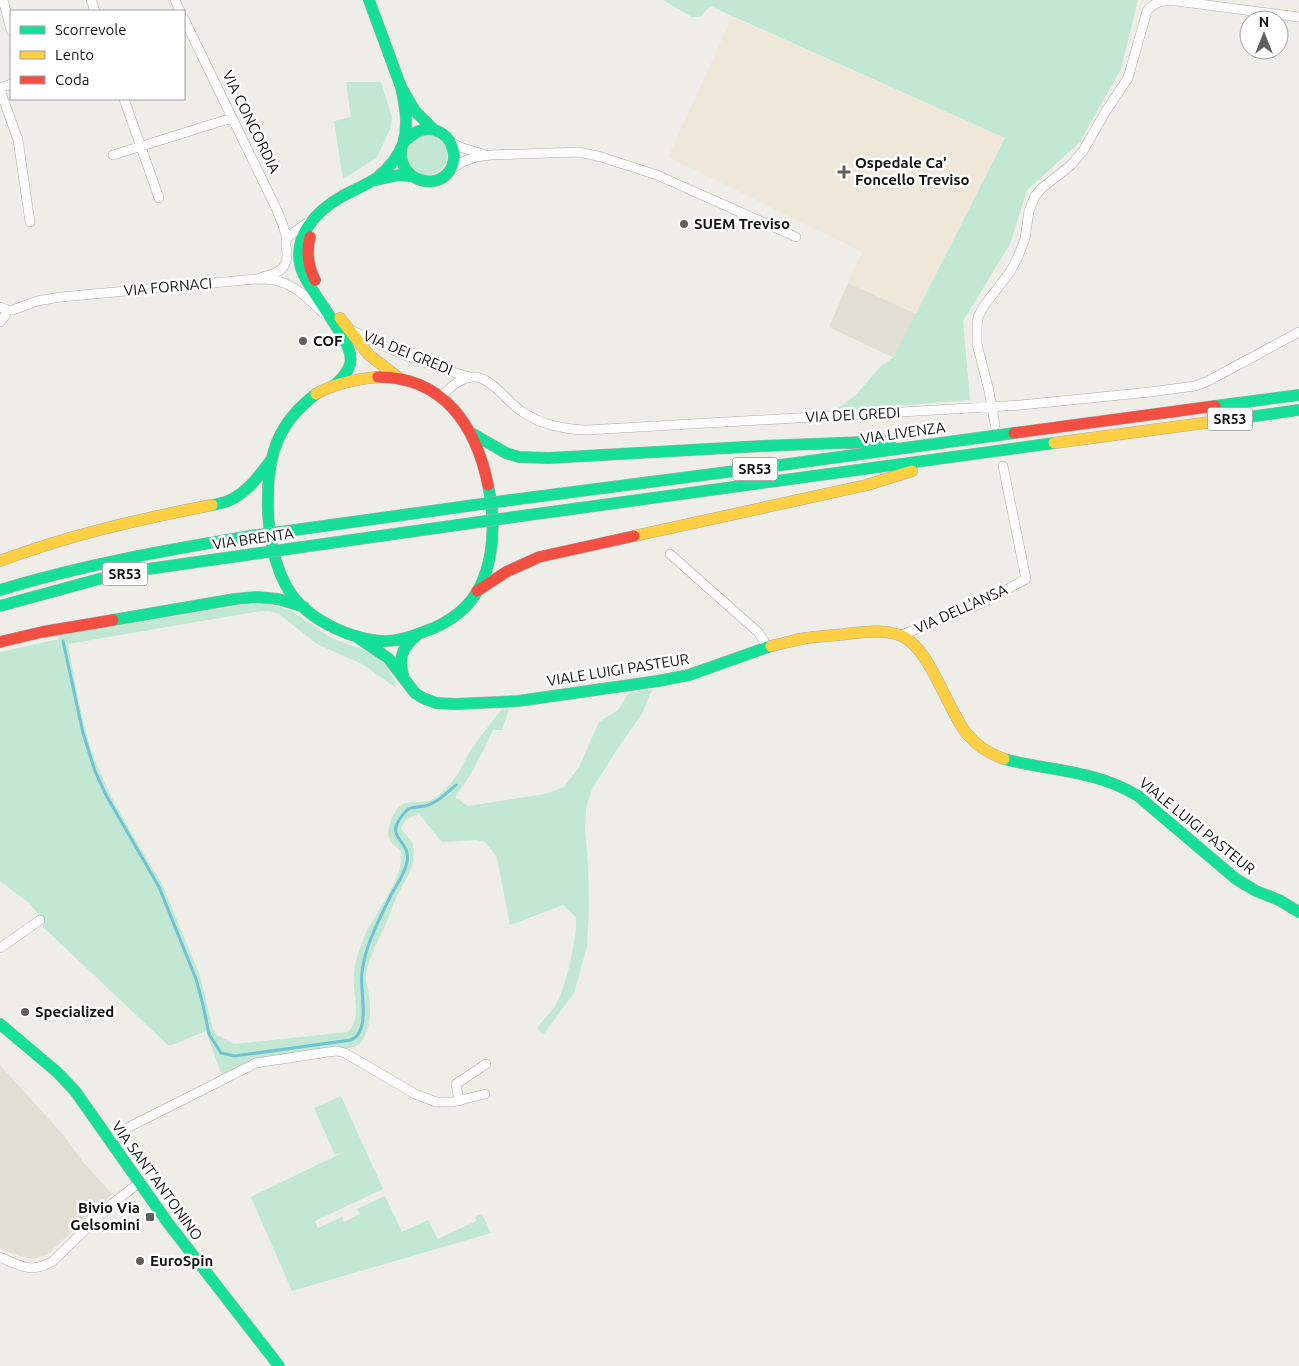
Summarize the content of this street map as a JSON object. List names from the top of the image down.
{
  "streets": {
    "main road": [
      "SR53",
      "VIA LIVENZA",
      "VIA BRENTA",
      "VIALE LUIGI PASTEUR",
      "VIA SANT'ANTONINO"
    ],
    "street": [
      "VIA CONCORDIA",
      "VIA FORNACI",
      "VIA DEI GREDI",
      "VIA DELL'ANSA"
    ]
  },
  "crossings": [
    ["VIA CONCORDIA", "VIA FORNACI"],
    ["VIA LIVENZA", "VIA BRENTA"],
    ["VIA DELL'ANSA", "VIALE LUIGI PASTEUR"]
  ],
  "places": {
    "health": ["Ospedale Ca' Foncello Treviso"],
    "other": [
      "SUEM Treviso",
      "COF",
      "Specialized",
      "EuroSpin"
    ],
    "transit": ["Bivio Via Gelsomini"]
  },
  "legend": ["Scorrevole", "Lento", "Coda"],
  "north": "top"
}
